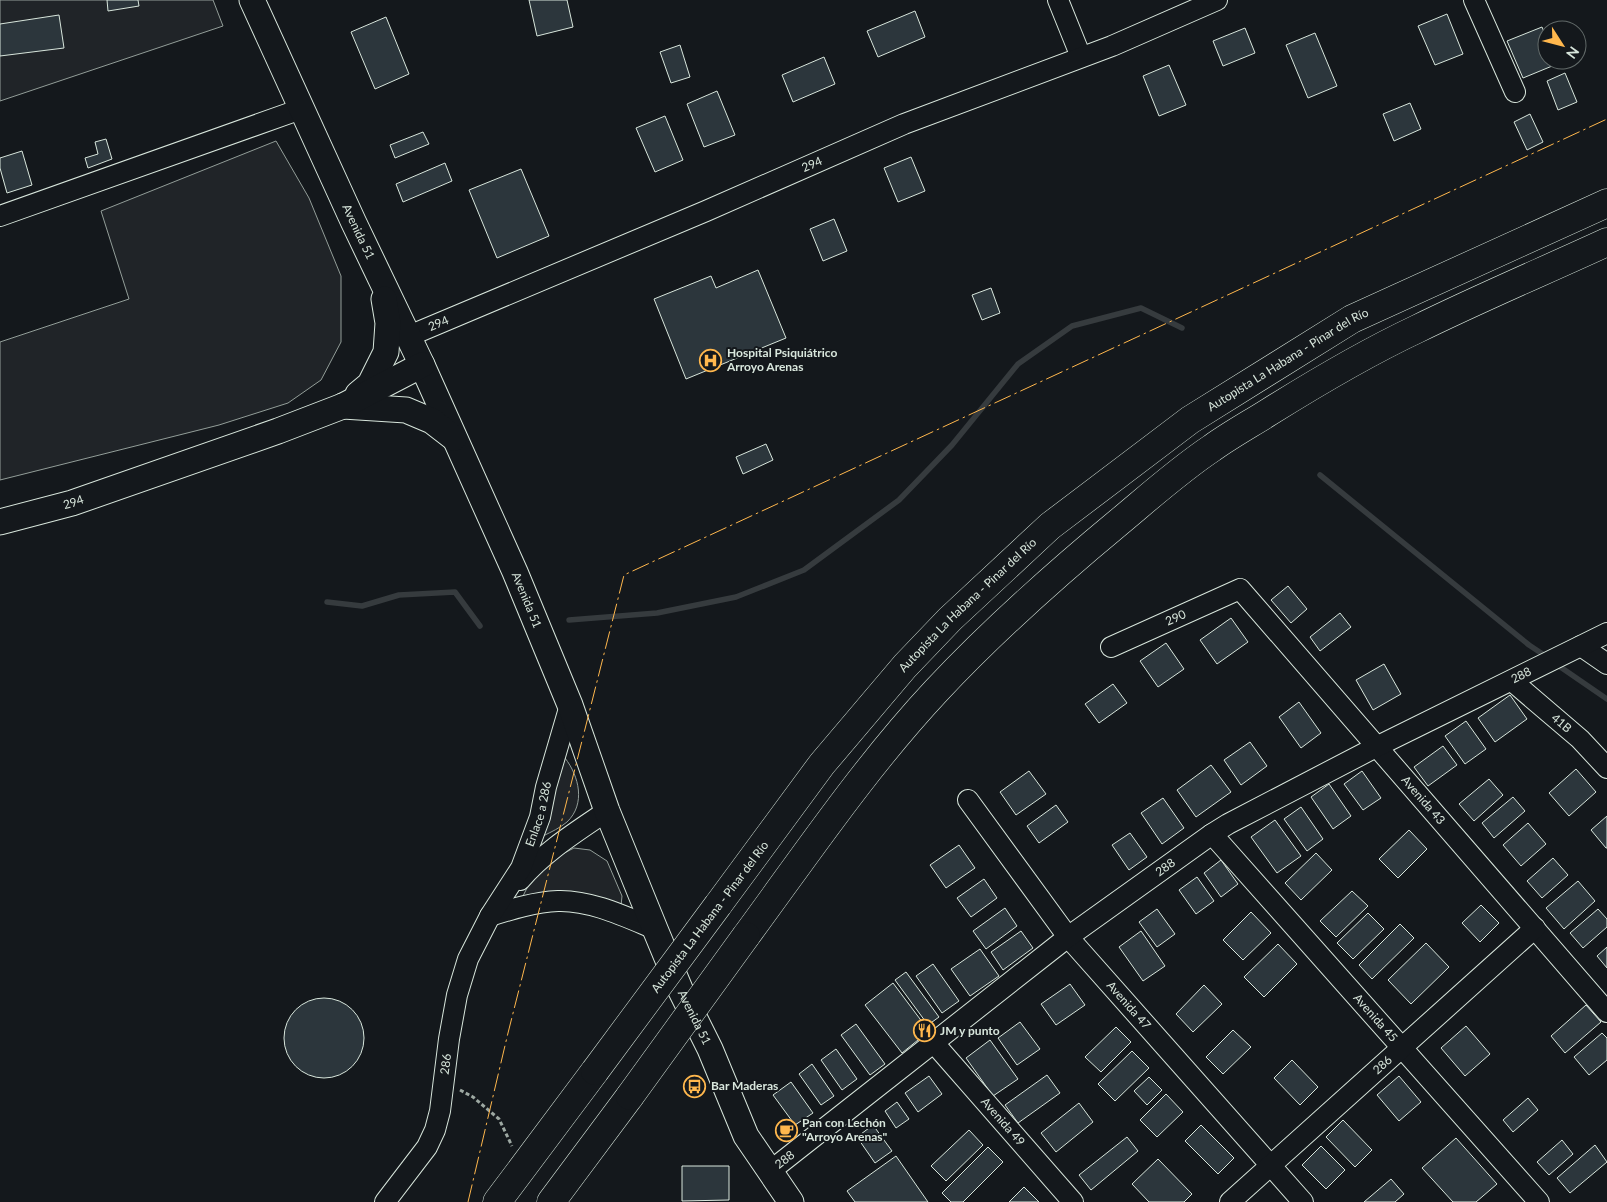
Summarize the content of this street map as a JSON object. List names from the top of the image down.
{
  "streets": {
    "highway": ["Autopista La Habana - Pinar del Río"],
    "main road": ["294", "Avenida 51"],
    "street": [
      "290",
      "288",
      "41B",
      "Avenida 43",
      "Enlace a 286",
      "Avenida 47",
      "Avenida 45",
      "286",
      "Avenida 49"
    ]
  },
  "crossings": [
    ["294", "Avenida 51"],
    ["Avenida 51", "288"],
    ["Avenida 51", "Enlace a 286"],
    ["290", "Avenida 43"],
    ["288", "41B"],
    ["288", "Avenida 43"],
    ["288", "Avenida 47"],
    ["288", "Avenida 45"],
    ["288", "Avenida 49"],
    ["Avenida 43", "286"],
    ["Enlace a 286", "286"],
    ["Avenida 47", "286"],
    ["Avenida 45", "286"]
  ],
  "places": {
    "hospital": ["Hospital Psiquiátrico Arroyo Arenas"],
    "restaurant": ["JM y punto"],
    "bus stop": ["Bar Maderas"],
    "cafe": ["Pan con Lechón \"Arroyo Arenas\""]
  },
  "north": "bottom right"
}
